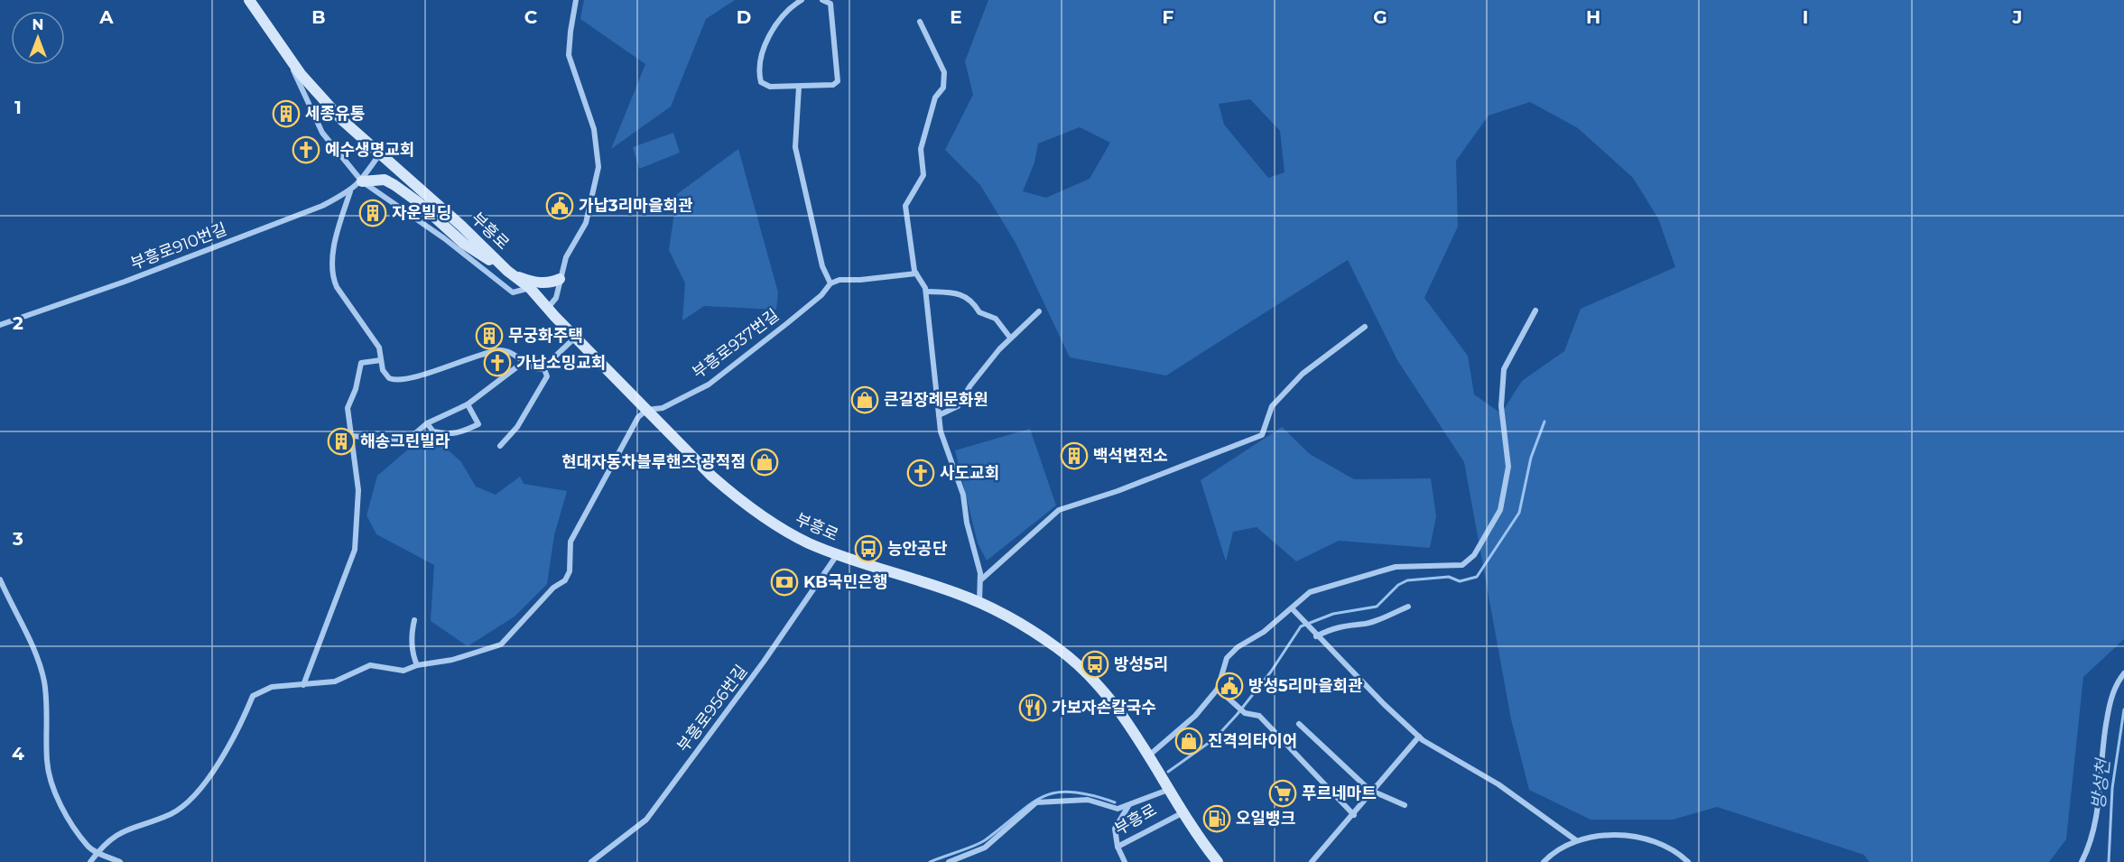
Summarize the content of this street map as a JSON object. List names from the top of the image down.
{
  "streets": {
    "main road": ["부흥로"],
    "street": ["부흥로910번길", "부흥로937번길", "부흥로956번길"]
  },
  "crossings": [
    ["부흥로", "부흥로910번길"],
    ["부흥로", "부흥로937번길"],
    ["부흥로", "부흥로956번길"]
  ],
  "water": ["방성천"],
  "places": {
    "building": [
      "세종유통",
      "자운빌딩",
      "무궁화주택",
      "해송그린빌라",
      "백석변전소"
    ],
    "church": ["예수생명교회", "가납소밍교회", "사도교회"],
    "public building": ["가납3리마을회관", "방성5리마을회관"],
    "shop": ["큰길장례문화원", "현대자동차블루핸즈 광적점", "진격의타이어"],
    "bus stop": ["능안공단", "방성5리"],
    "bank": ["KB국민은행"],
    "restaurant": ["가보자손칼국수"],
    "supermarket": ["푸르네마트"],
    "fuel station": ["오일뱅크"]
  },
  "north": "top",
  "grid": {
    "columns": [
      "A",
      "B",
      "C",
      "D",
      "E",
      "F",
      "G",
      "H",
      "I",
      "J"
    ],
    "rows": [
      "1",
      "2",
      "3",
      "4"
    ]
  }
}
